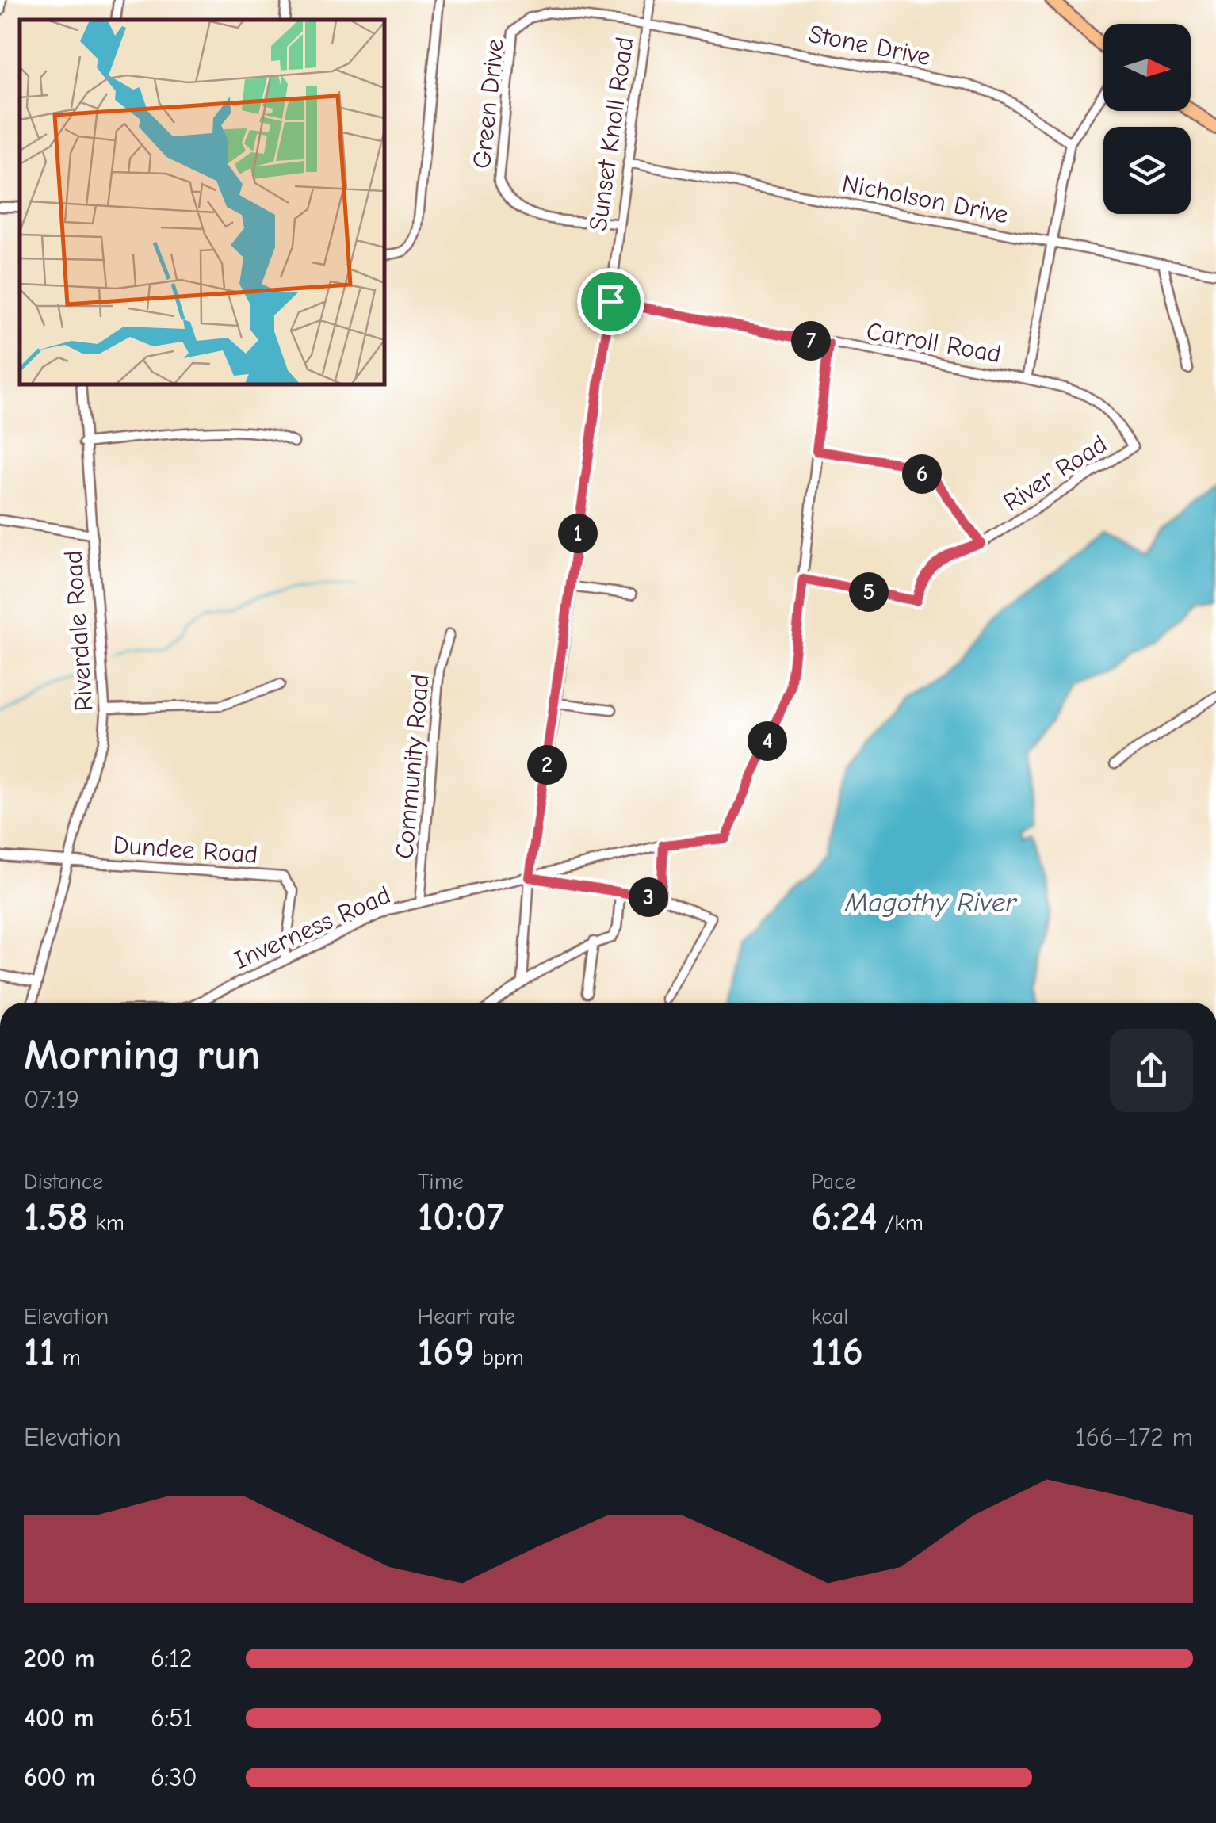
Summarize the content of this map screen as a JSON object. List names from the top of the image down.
{
  "streets": {
    "street": [
      "Stone Drive",
      "Green Drive",
      "Sunset Knoll Road",
      "Nicholson Drive",
      "Carroll Road",
      "River Road",
      "Riverdale Road",
      "Community Road",
      "Dundee Road",
      "Inverness Road"
    ]
  },
  "crossings": [
    ["Stone Drive", "Green Drive"],
    ["Stone Drive", "Sunset Knoll Road"],
    ["Green Drive", "Sunset Knoll Road"],
    ["Sunset Knoll Road", "Nicholson Drive"],
    ["Sunset Knoll Road", "Carroll Road"],
    ["Sunset Knoll Road", "Inverness Road"],
    ["Carroll Road", "River Road"],
    ["River Road", "Inverness Road"],
    ["Riverdale Road", "Dundee Road"],
    ["Community Road", "Inverness Road"],
    ["Dundee Road", "Inverness Road"]
  ],
  "water": ["Magothy River"],
  "north": "right",
  "page": {
    "pins": [
      "7",
      "6",
      "1",
      "5",
      "4",
      "2",
      "3"
    ],
    "heading": ["Morning run", "07:19"],
    "stats": [
      ["Distance", "1.58 km"],
      ["Time", "10:07"],
      ["Pace", "6:24 /km"],
      ["Elevation", "11 m"],
      ["Heart rate", "169 bpm"],
      ["kcal", "116"]
    ],
    "chart": ["Elevation", "166–172 m"],
    "list": [
      {
        "name": "200 m",
        "note": "6:12"
      },
      {
        "name": "400 m",
        "note": "6:51"
      },
      {
        "name": "600 m",
        "note": "6:30"
      }
    ]
  }
}
